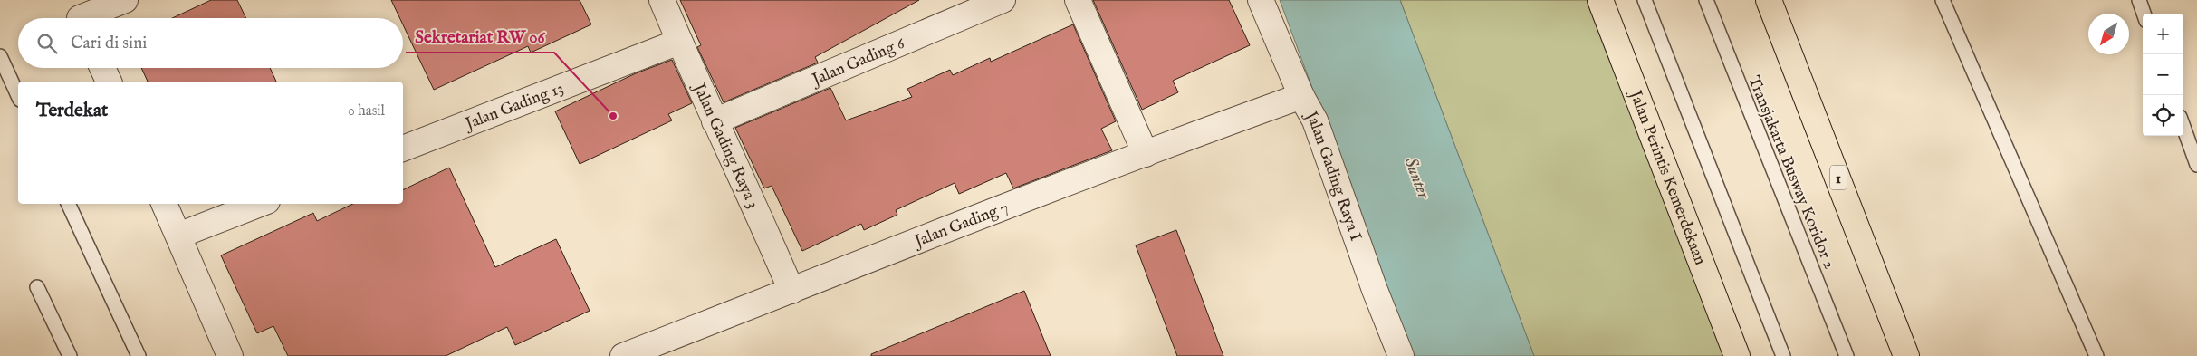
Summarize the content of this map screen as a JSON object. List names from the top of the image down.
{
  "streets": {
    "highway": ["Jalan Perintis Kemerdekaan", "1"],
    "street": [
      "Jalan Gading 6",
      "Jalan Gading 13",
      "Jalan Gading Raya 3",
      "Jalan Gading Raya I",
      "Jalan Gading 7"
    ],
    "lane": ["Transjakarta Busway Koridor 2"]
  },
  "crossings": [
    ["Jalan Gading 6", "Jalan Gading Raya 3"],
    ["Jalan Gading 13", "Jalan Gading Raya 3"],
    ["Jalan Gading Raya 3", "Jalan Gading 7"],
    ["Jalan Gading Raya I", "Jalan Gading 7"]
  ],
  "water": ["Sunter"],
  "places": ["Sekretariat RW 06"],
  "north": "bottom left",
  "page": {
    "map_buttons": ["+", "−"],
    "search": "Cari di sini",
    "heading": ["Terdekat", "0 hasil"]
  }
}
